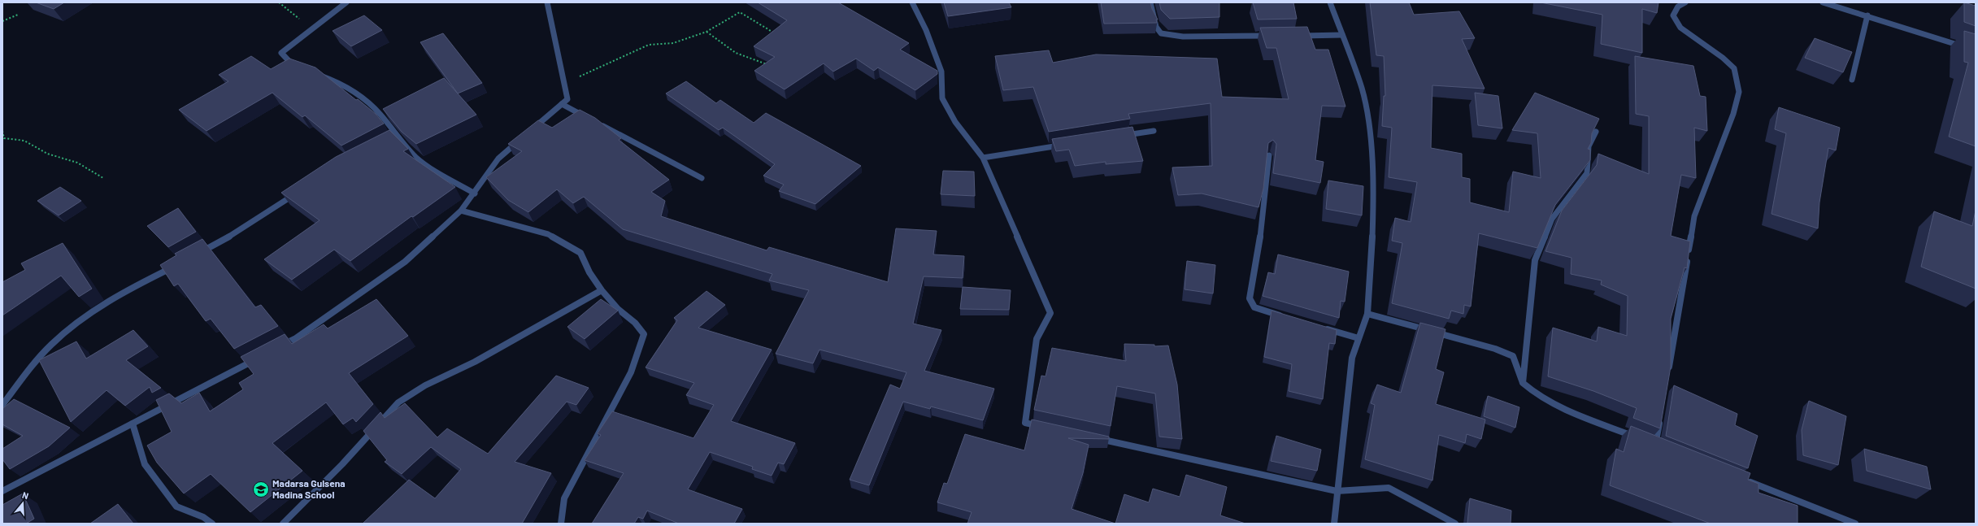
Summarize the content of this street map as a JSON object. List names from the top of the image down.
{
  "places": {
    "school or university": ["Madarsa Gulsena Madina School"]
  },
  "north": "top"
}
